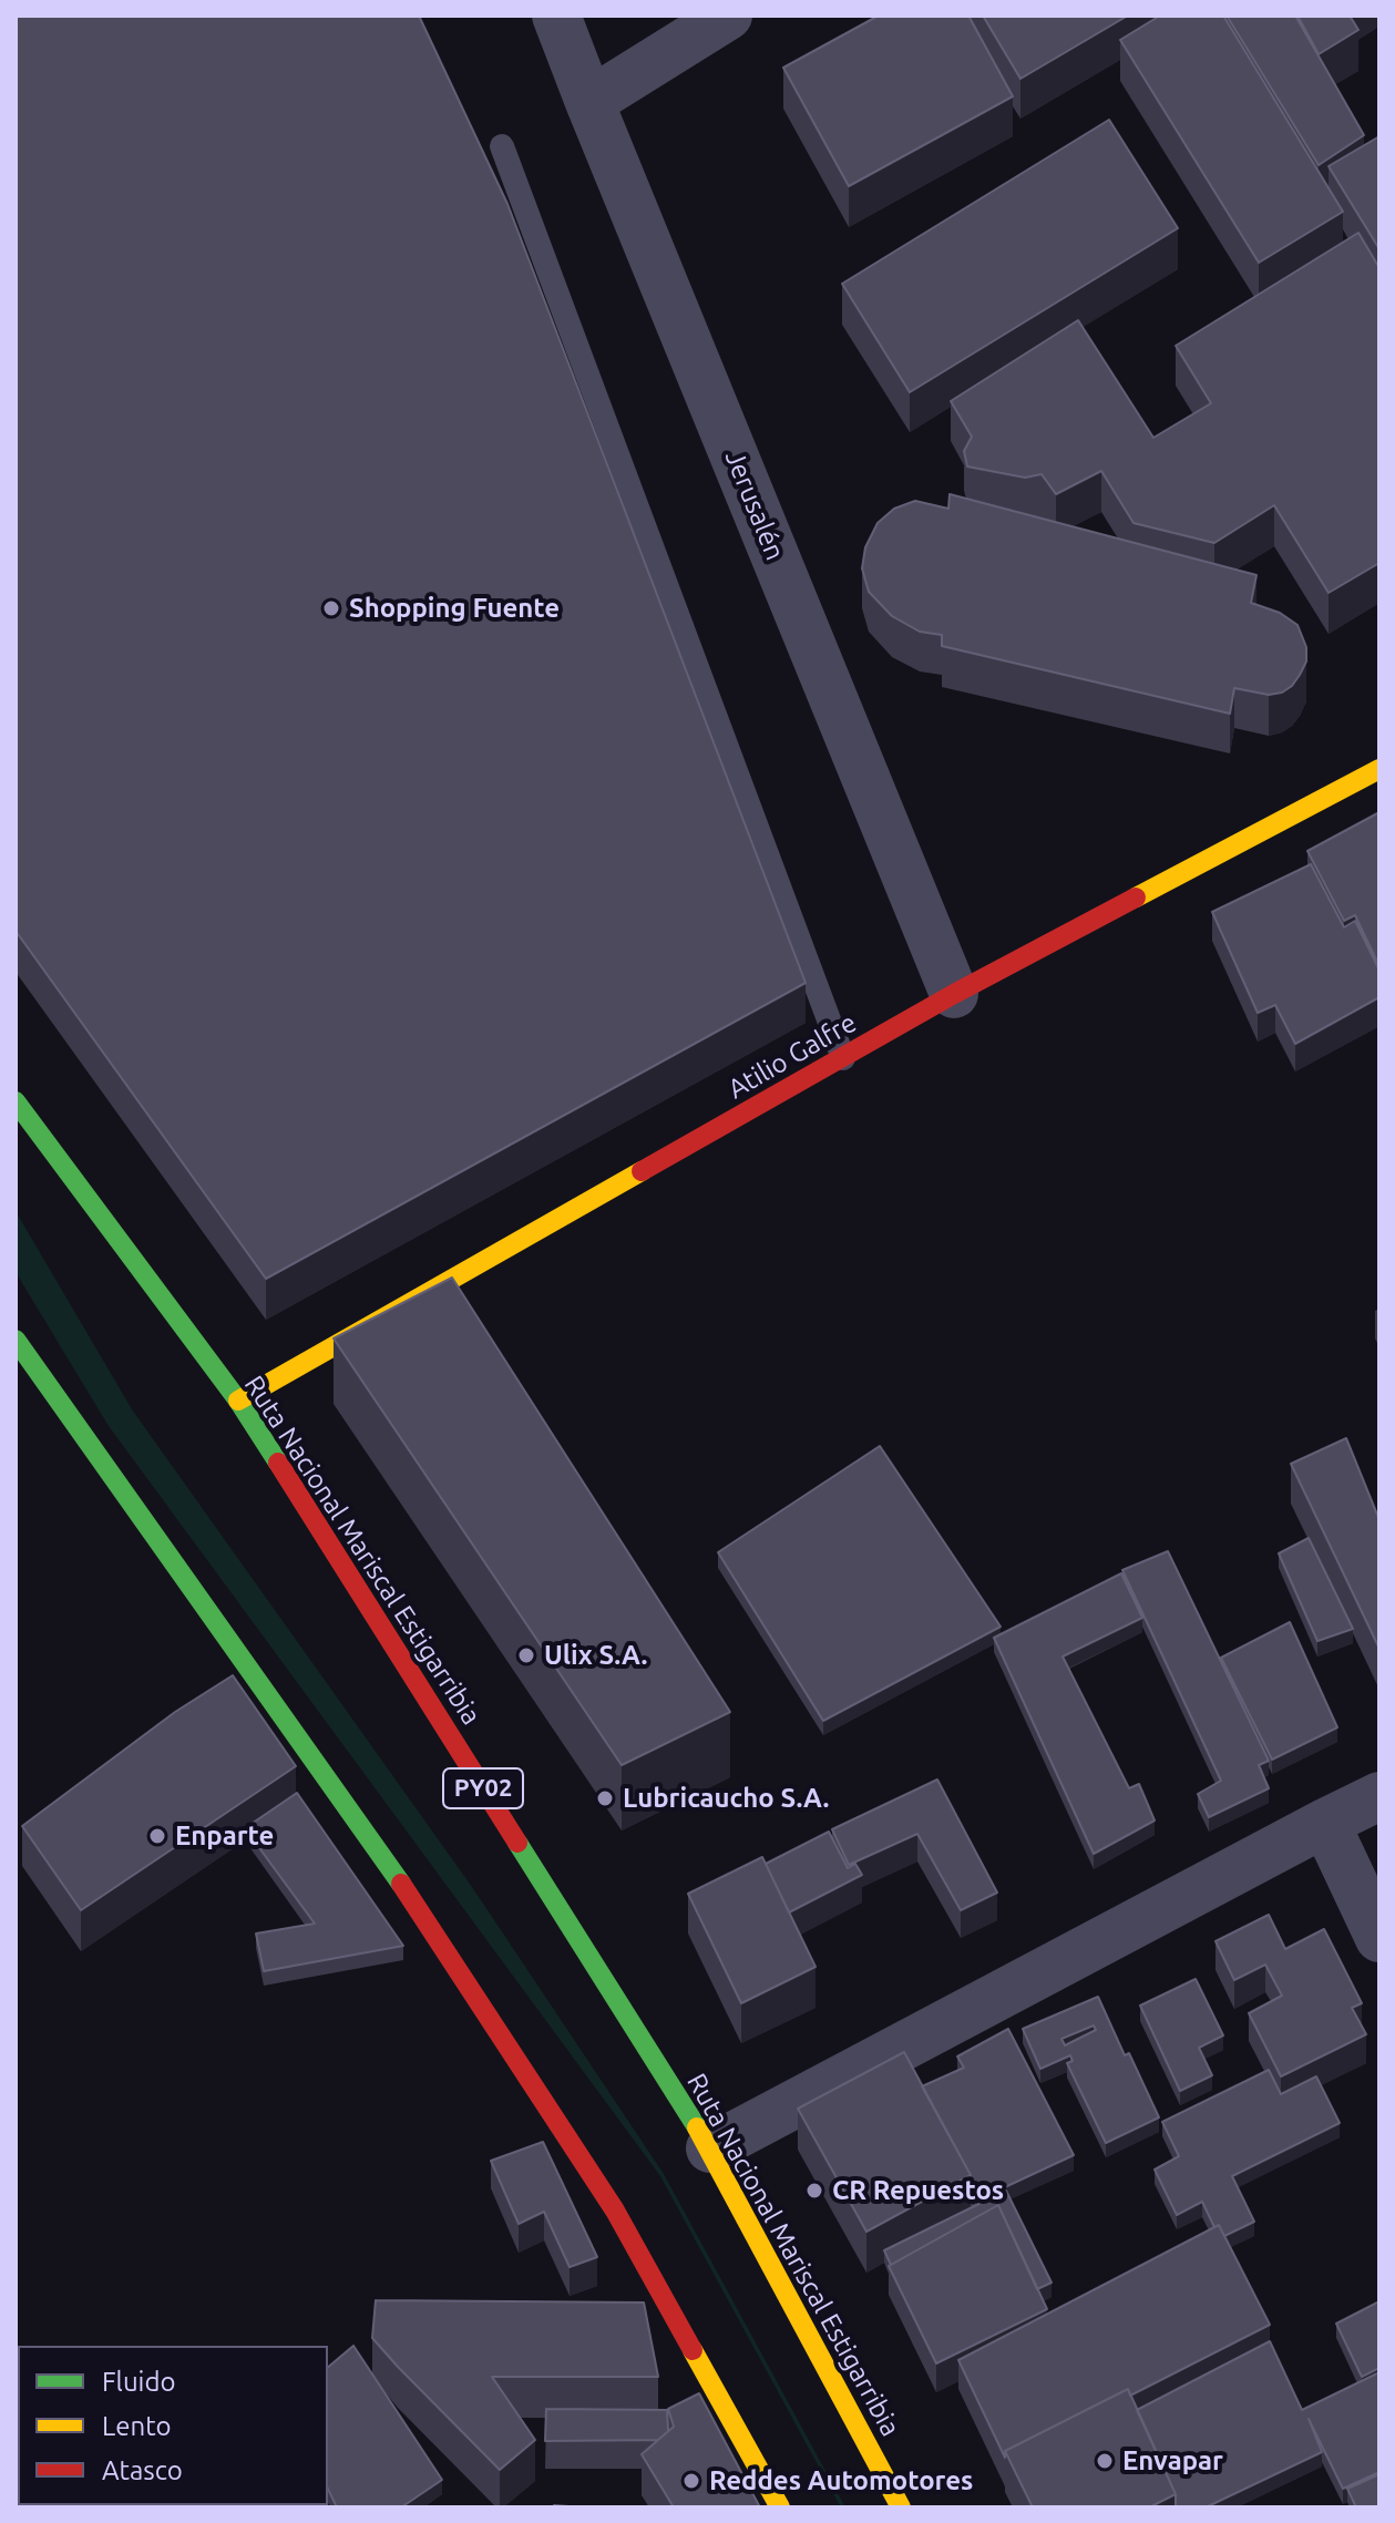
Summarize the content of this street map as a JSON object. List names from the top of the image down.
{
  "streets": {
    "main road": ["Atilio Galfre", "Ruta Nacional Mariscal Estigarribia", "PY02"],
    "street": ["Jerusalén"]
  },
  "crossings": [
    ["Jerusalén", "Atilio Galfre"],
    ["Atilio Galfre", "Ruta Nacional Mariscal Estigarribia"]
  ],
  "places": [
    "Shopping Fuente",
    "Ulix S.A.",
    "Lubricaucho S.A.",
    "Enparte",
    "CR Repuestos",
    "Envapar",
    "Reddes Automotores"
  ],
  "legend": ["Fluido", "Lento", "Atasco"]
}
